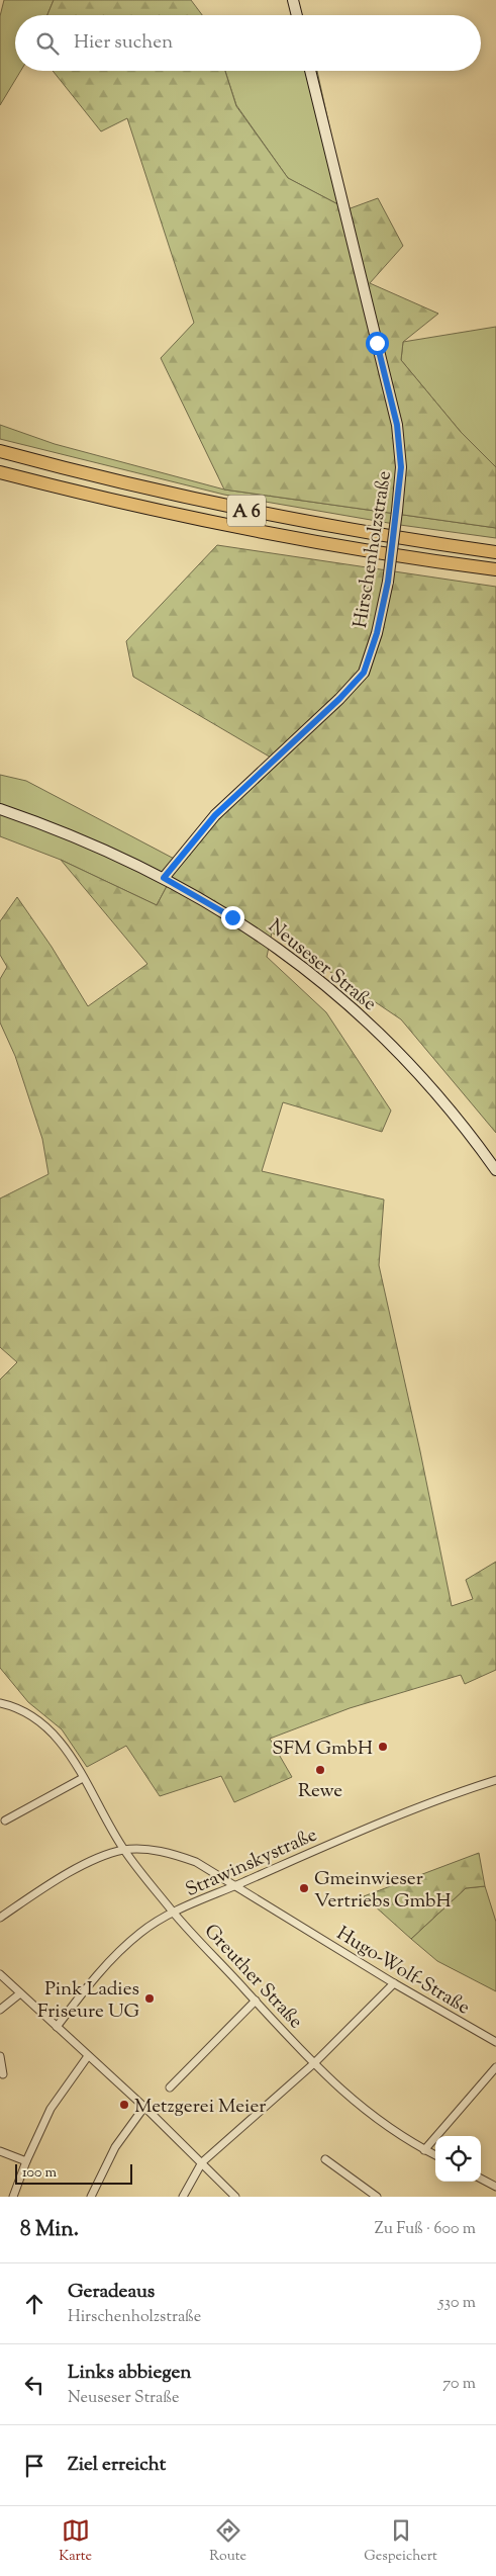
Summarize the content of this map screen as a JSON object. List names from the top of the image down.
{
  "streets": {
    "highway": ["A 6"],
    "street": [
      "Hirschenholzstraße",
      "Neuseser Straße",
      "Strawinskystraße",
      "Hugo-Wolf-Straße",
      "Greuther Straße"
    ]
  },
  "crossings": [
    ["Hirschenholzstraße", "Neuseser Straße"],
    ["Strawinskystraße", "Hugo-Wolf-Straße"],
    ["Strawinskystraße", "Greuther Straße"],
    ["Hugo-Wolf-Straße", "Greuther Straße"]
  ],
  "places": [
    "SFM GmbH",
    "Rewe",
    "Gmeinwieser Vertriebs GmbH",
    "Pink Ladies Friseure UG",
    "Metzgerei Meier"
  ],
  "scale_bar": "100 m",
  "page": {
    "search": "Hier suchen",
    "scale": "100 m",
    "heading": ["8 Min.", "Zu Fuß · 600 m"],
    "list": [
      ["Geradeaus", "Hirschenholzstraße", "530 m"],
      ["Links abbiegen", "Neuseser Straße", "70 m"],
      "Ziel erreicht"
    ],
    "nav": ["Karte", "Route", "Gespeichert"]
  }
}
